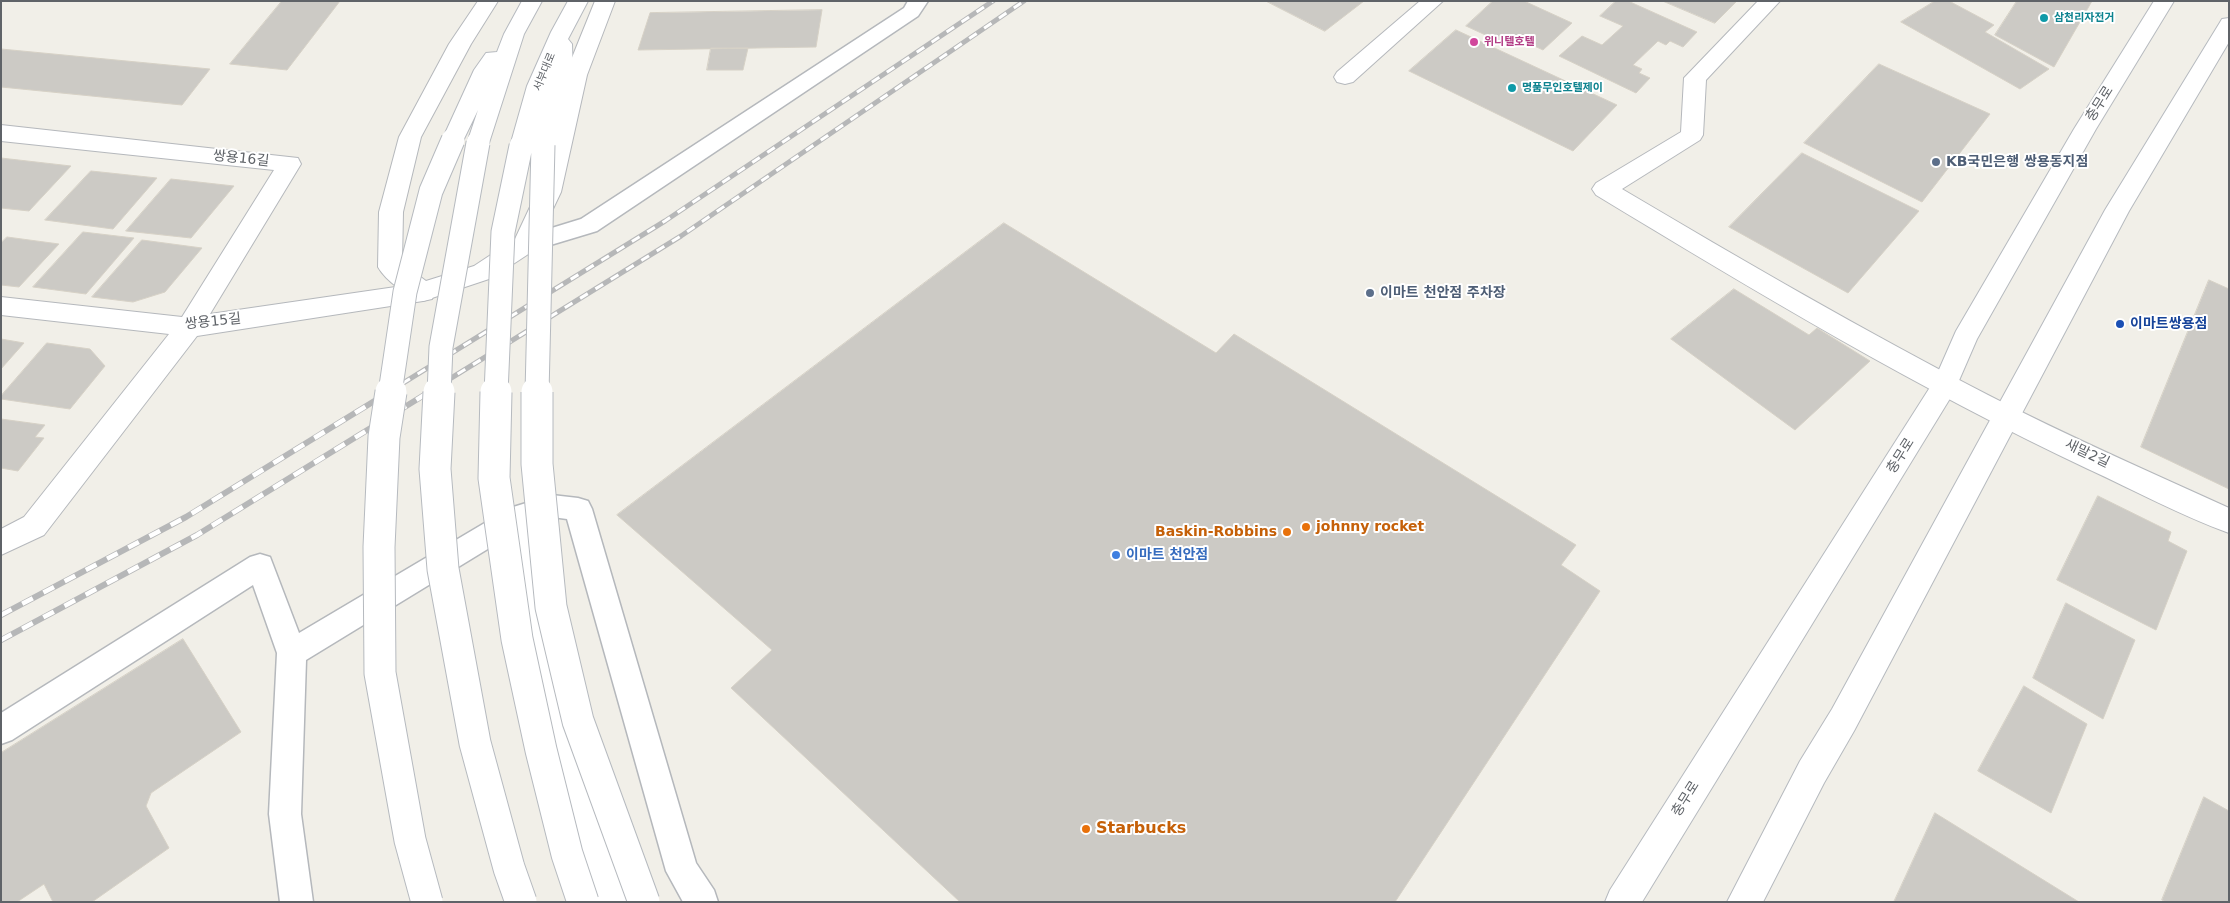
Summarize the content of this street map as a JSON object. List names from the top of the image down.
{
  "streets": {
    "main road": [
      "충무로",
      "쌍용16길",
      "쌍용15길",
      "새말2길"
    ]
  },
  "crossings": [
    ["충무로", "새말2길"],
    ["쌍용16길", "쌍용15길"]
  ],
  "places": [
    "삼천리자전거",
    "위니텔호텔",
    "명품무인호텔제이",
    "KB국민은행 쌍용동지점",
    "이마트 천안점 주차장",
    "이마트쌍용점",
    "johnny rocket",
    "Baskin-Robbins",
    "이마트 천안점",
    "Starbucks"
  ]
}
